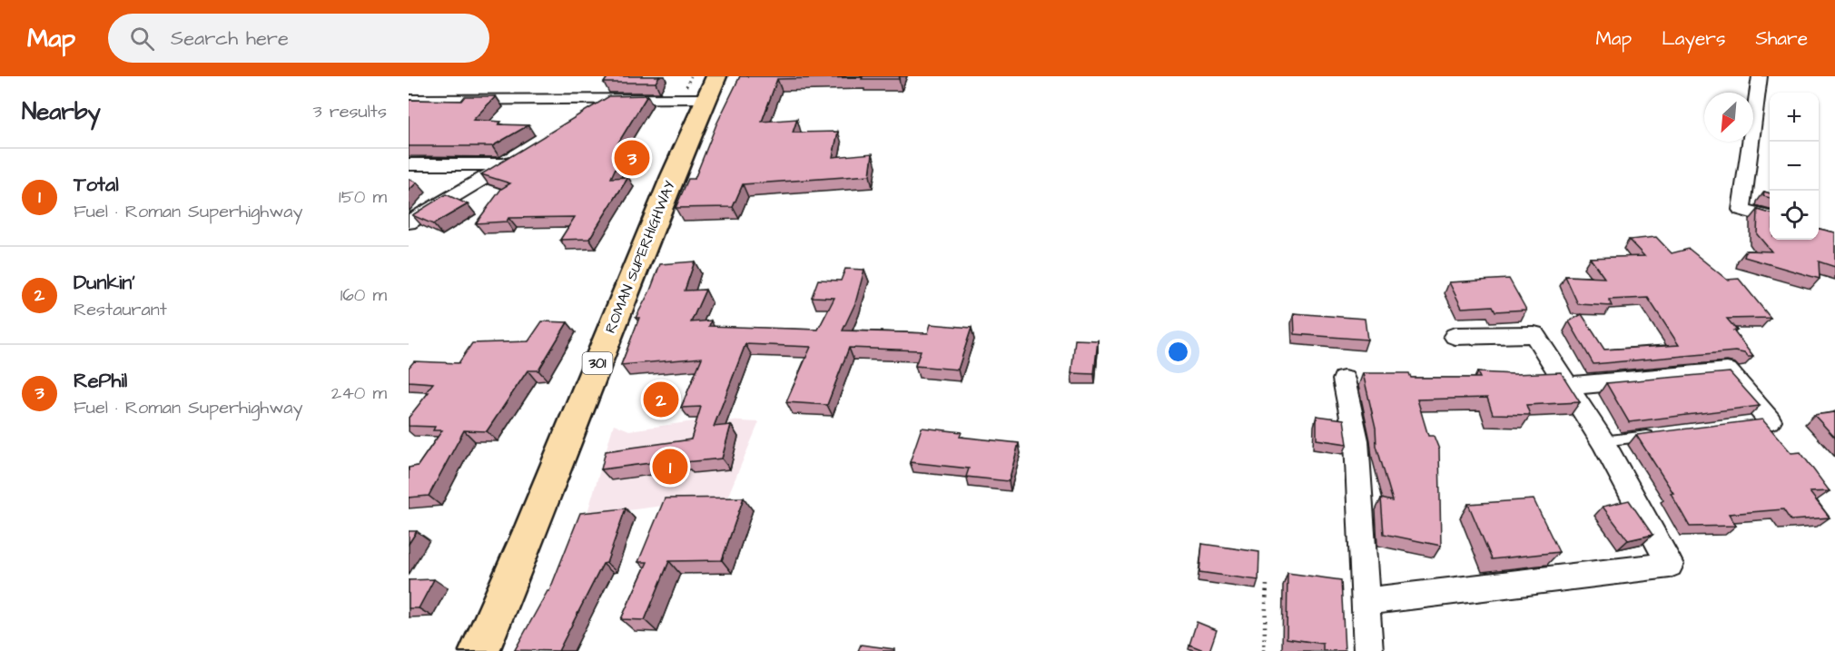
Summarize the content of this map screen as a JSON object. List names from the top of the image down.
{
  "streets": {
    "main road": ["ROMAN SUPERHIGHWAY", "301"]
  },
  "north": "bottom left",
  "page": {
    "header": "Map",
    "search": "Search here",
    "nav": ["Map", "Layers", "Share"],
    "heading": ["Nearby", "3 results"],
    "map_buttons": ["+", "−"],
    "pins": ["3", "2", "1"],
    "list": [
      {
        "mark": "1",
        "name": "Total",
        "note": "Fuel · Roman Superhighway",
        "value": "150 m"
      },
      {
        "mark": "2",
        "name": "Dunkin'",
        "note": "Restaurant",
        "value": "160 m"
      },
      {
        "mark": "3",
        "name": "RePhil",
        "note": "Fuel · Roman Superhighway",
        "value": "240 m"
      }
    ]
  }
}
